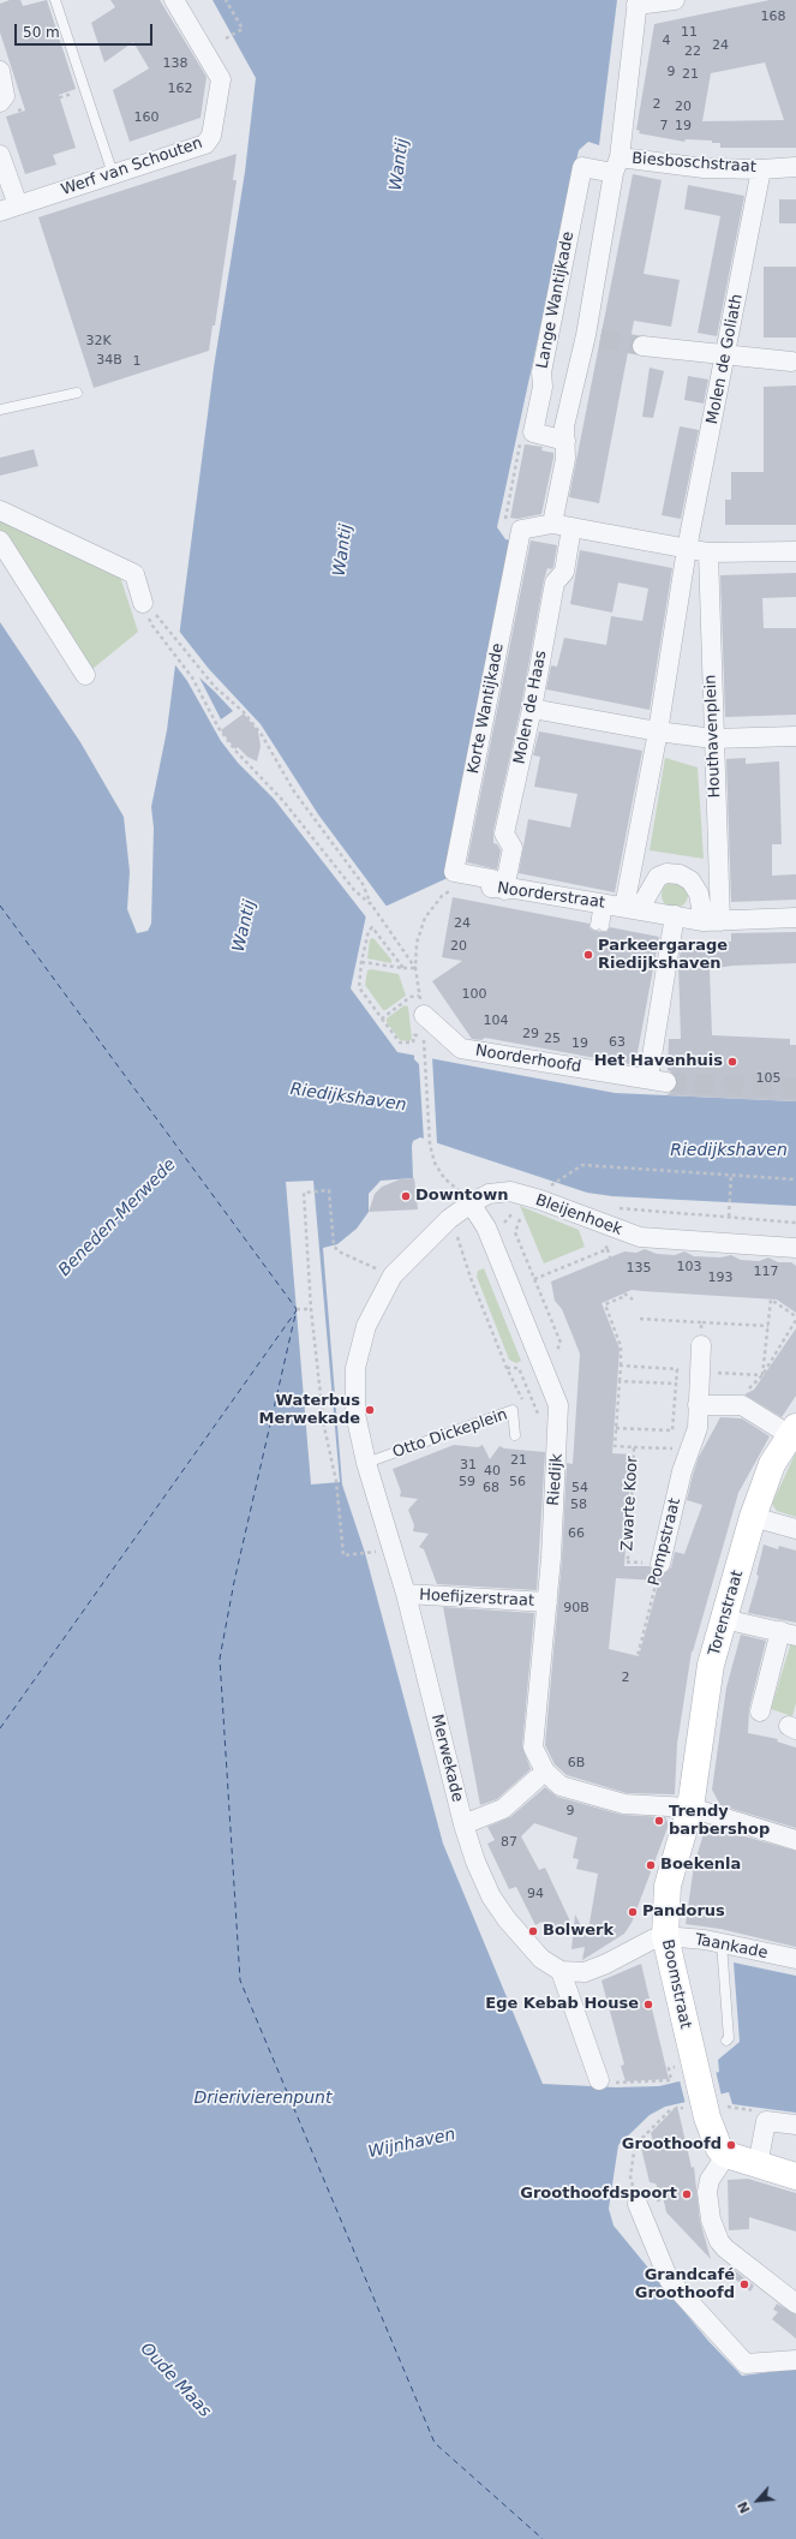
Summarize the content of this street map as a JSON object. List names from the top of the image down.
{
  "streets": {
    "street": [
      "Biesboschstraat",
      "Werf van Schouten",
      "Lange Wantijkade",
      "Molen de Goliath",
      "Molen de Haas",
      "Korte Wantijkade",
      "Houthavenplein",
      "Noorderstraat",
      "Noorderhoofd",
      "Bleijenhoek",
      "Riedijk",
      "Pompstraat",
      "Hoefijzerstraat",
      "Torenstraat",
      "Merwekade",
      "Taankade",
      "Boomstraat"
    ],
    "lane": ["Otto Dickeplein"],
    "path": ["Zwarte Koor"]
  },
  "crossings": [
    ["Biesboschstraat", "Lange Wantijkade"],
    ["Biesboschstraat", "Molen de Goliath"],
    ["Molen de Haas", "Korte Wantijkade"],
    ["Molen de Haas", "Noorderstraat"],
    ["Korte Wantijkade", "Noorderstraat"],
    ["Houthavenplein", "Noorderstraat"],
    ["Noorderstraat", "Noorderhoofd"],
    ["Bleijenhoek", "Riedijk"],
    ["Bleijenhoek", "Merwekade"],
    ["Otto Dickeplein", "Merwekade"],
    ["Riedijk", "Hoefijzerstraat"],
    ["Hoefijzerstraat", "Merwekade"],
    ["Torenstraat", "Boomstraat"],
    ["Taankade", "Boomstraat"]
  ],
  "water": [
    "Wantij",
    "Riedijkshaven",
    "Beneden-Merwede",
    "Drierivierenpunt",
    "Wijnhaven",
    "Oude Maas"
  ],
  "places": [
    "Parkeergarage Riedijkshaven",
    "Het Havenhuis",
    "Downtown",
    "Waterbus Merwekade",
    "Trendy barbershop",
    "Boekenla",
    "Pandorus",
    "Bolwerk",
    "Ege Kebab House",
    "Groothoofd",
    "Groothoofdspoort",
    "Grandcafé Groothoofd"
  ],
  "house_numbers": [
    "168",
    "11",
    "4",
    "24",
    "22",
    "138",
    "9",
    "21",
    "162",
    "2",
    "20",
    "160",
    "7",
    "19",
    "32K",
    "34B",
    "1",
    "24",
    "20",
    "100",
    "104",
    "29",
    "25",
    "63",
    "19",
    "105",
    "103",
    "135",
    "117",
    "193",
    "21",
    "31",
    "40",
    "59",
    "56",
    "68",
    "54",
    "58",
    "66",
    "90B",
    "2",
    "6B",
    "9",
    "87",
    "94"
  ],
  "scale_bar": "50 m",
  "north": "bottom left"
}
